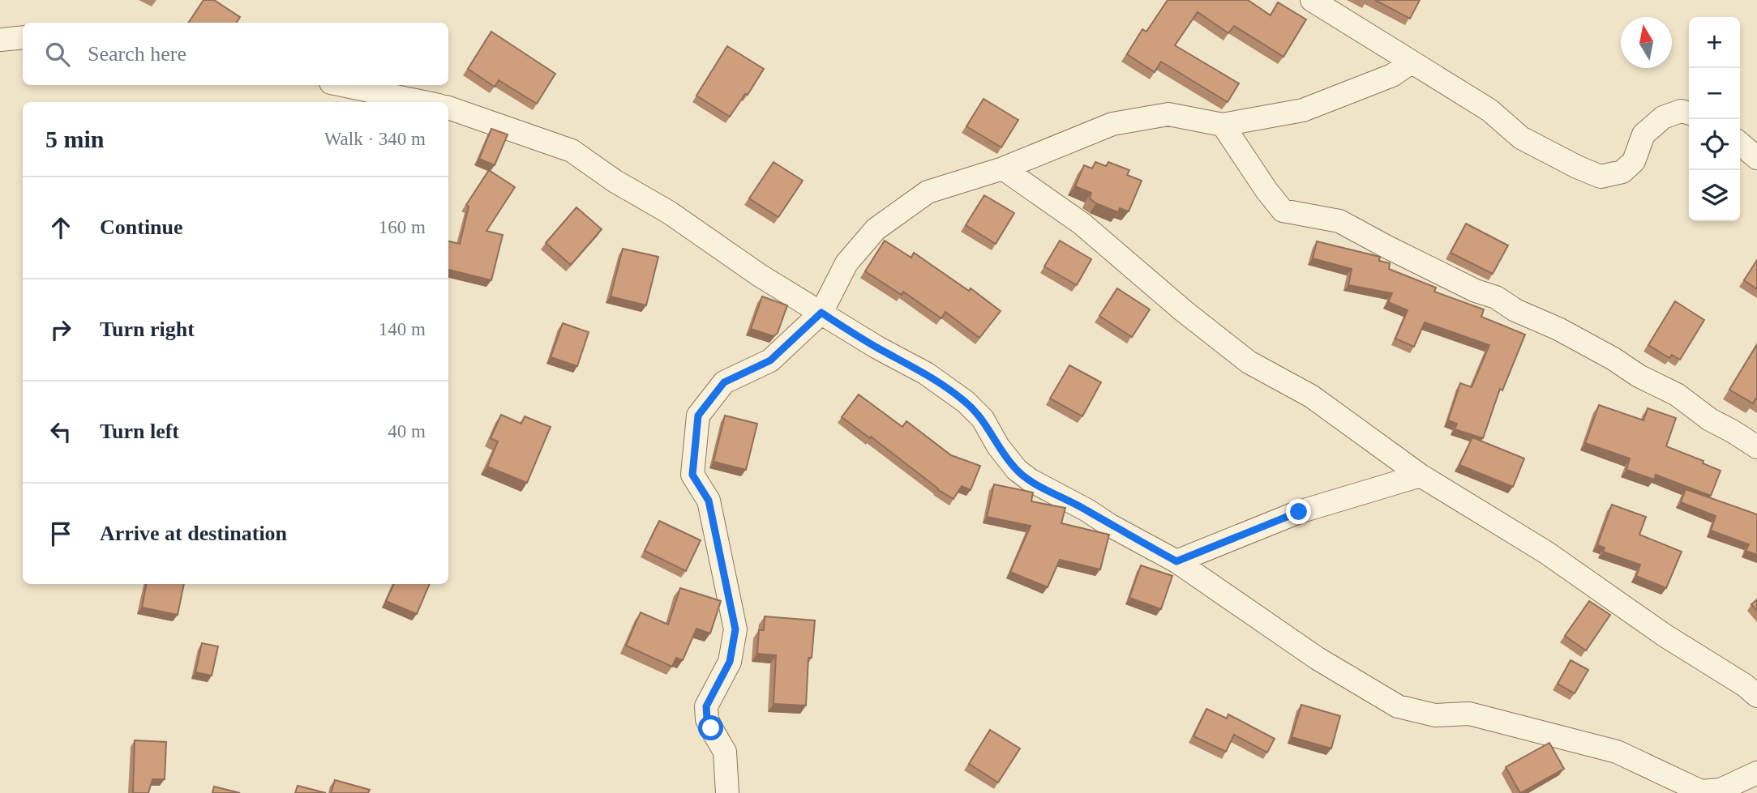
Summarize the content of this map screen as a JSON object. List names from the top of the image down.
{
  "north": "top",
  "page": {
    "map_buttons": ["+", "−"],
    "search": "Search here",
    "heading": ["5 min", "Walk · 340 m"],
    "list": [
      ["Continue", "160 m"],
      ["Turn right", "140 m"],
      ["Turn left", "40 m"],
      "Arrive at destination"
    ]
  }
}
